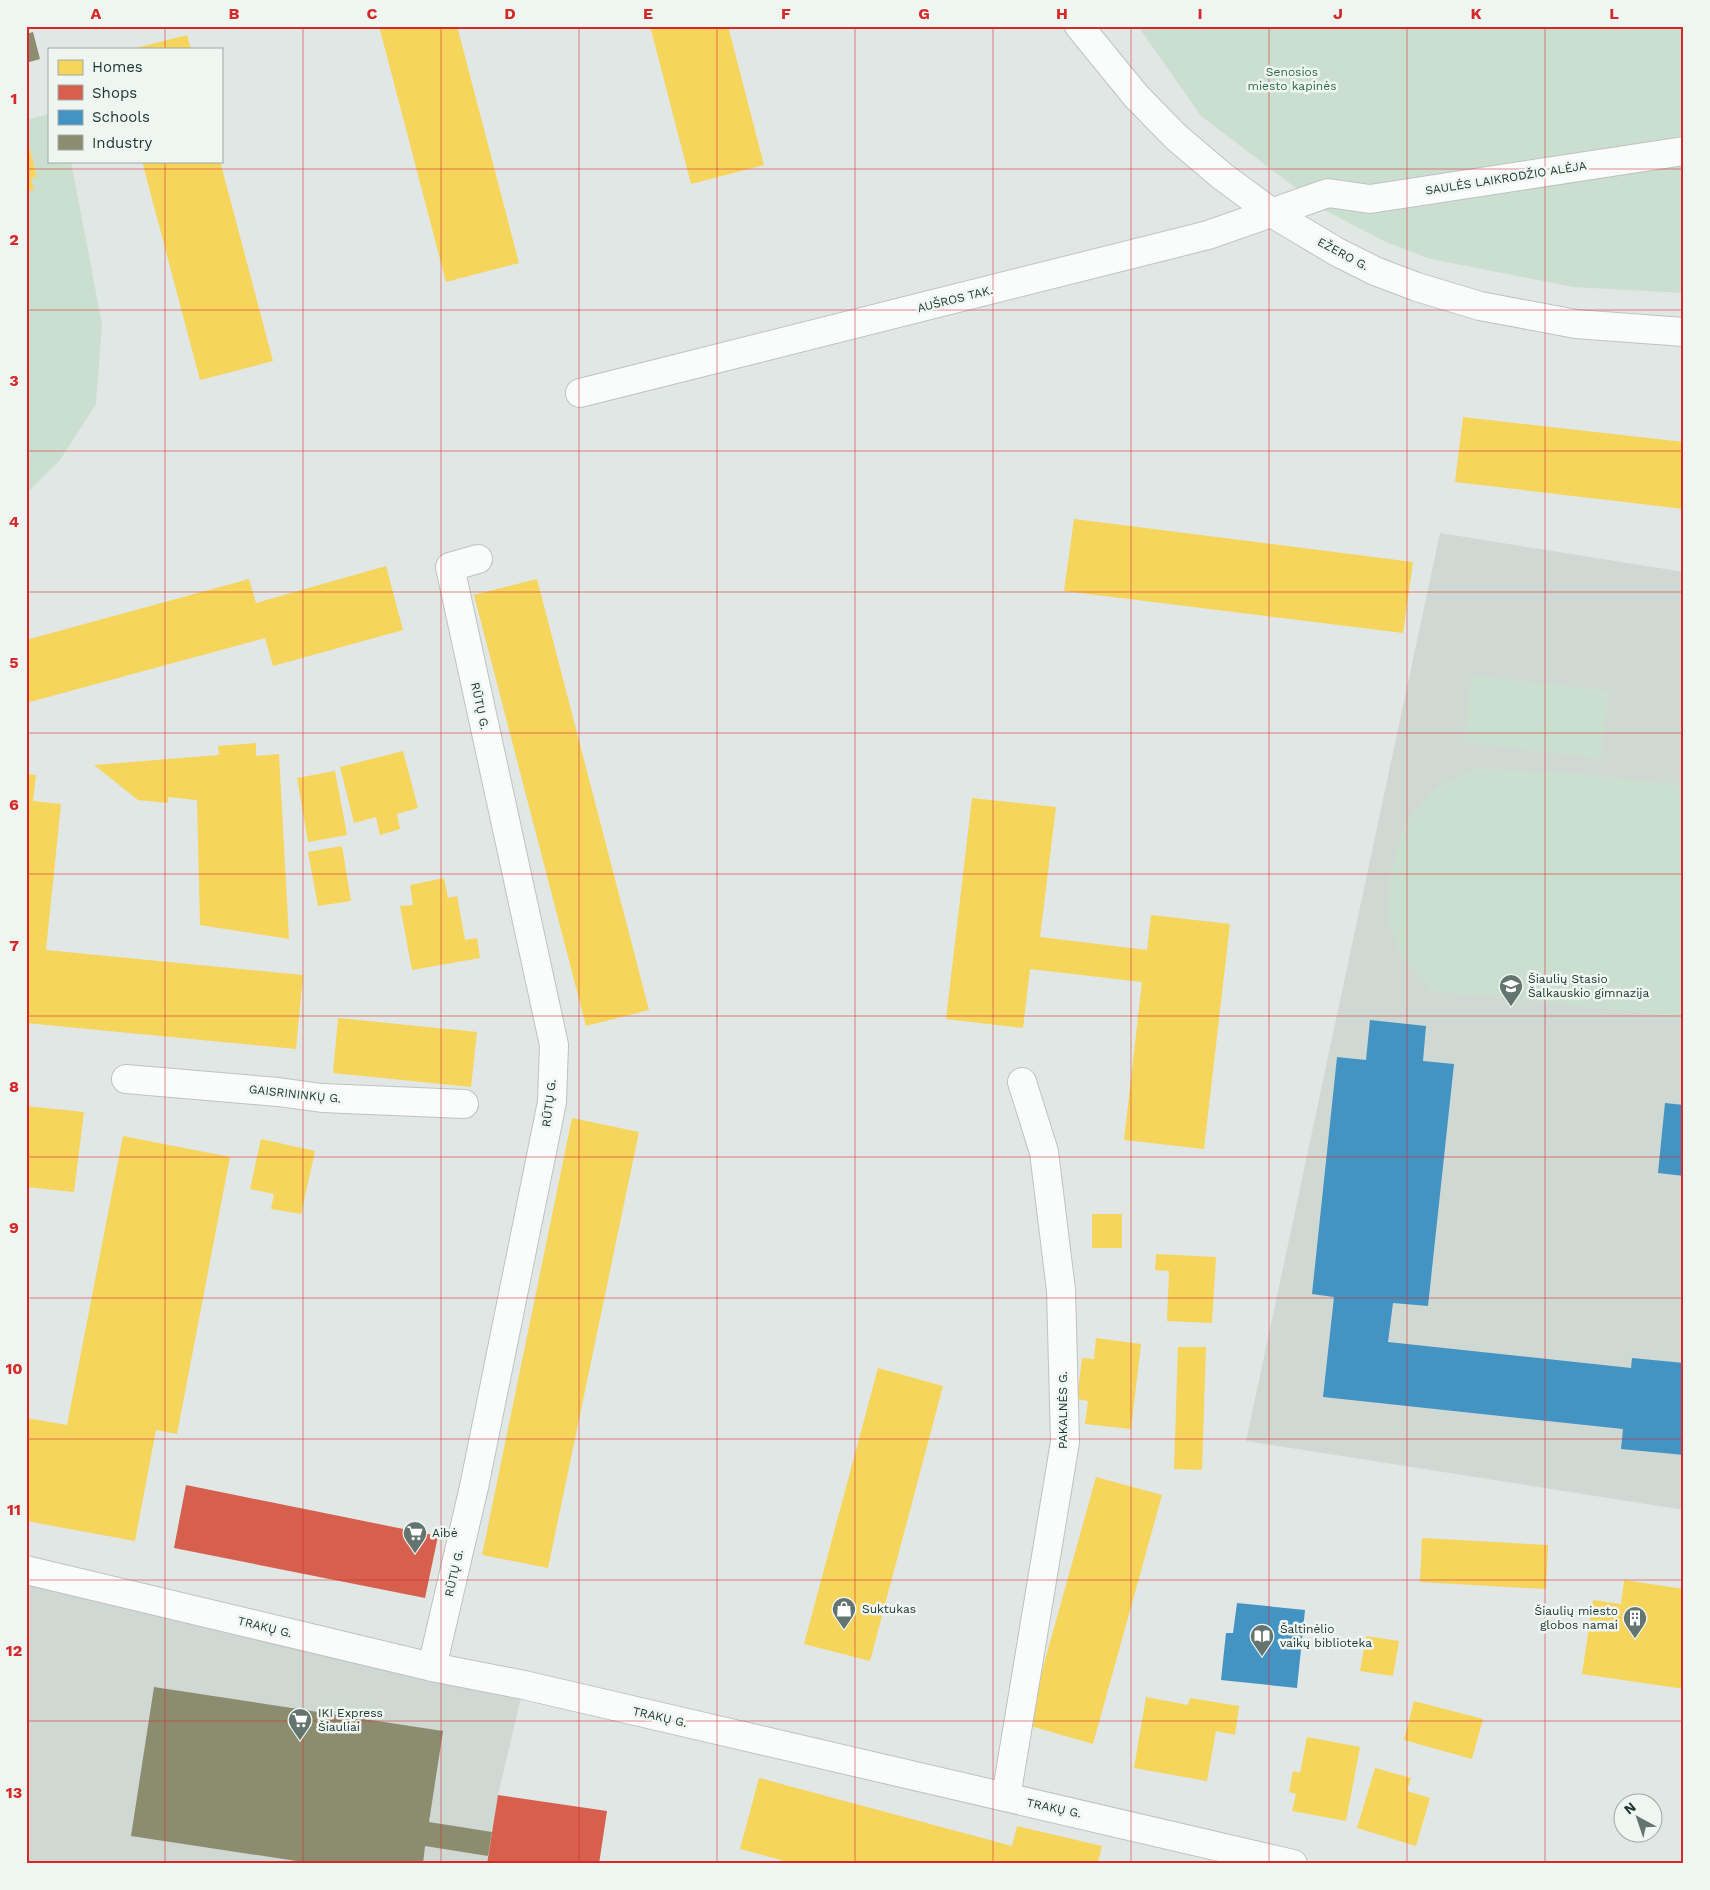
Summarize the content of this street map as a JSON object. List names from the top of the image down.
{
  "streets": {
    "street": [
      "SAULĖS LAIKRODŽIO ALĖJA",
      "EŽERO G.",
      "AUŠROS TAK.",
      "RŪTŲ G.",
      "GAISRININKŲ G.",
      "PAKALNĖS G.",
      "TRAKŲ G."
    ]
  },
  "crossings": [
    ["SAULĖS LAIKRODŽIO ALĖJA", "AUŠROS TAK."],
    ["EŽERO G.", "AUŠROS TAK."],
    ["RŪTŲ G.", "TRAKŲ G."],
    ["PAKALNĖS G.", "TRAKŲ G."]
  ],
  "parks": ["Senosios miesto kapinės"],
  "places": {
    "school or university": ["Šiaulių Stasio Šalkauskio gimnazija"],
    "supermarket": ["Aibė", "IKI Express Šiauliai"],
    "shop": ["Suktukas"],
    "building": ["Šiaulių miesto globos namai"],
    "library": ["Šaltinėlio vaikų biblioteka"]
  },
  "legend": [
    "Homes",
    "Shops",
    "Schools",
    "Industry"
  ],
  "north": "top left",
  "grid": {
    "columns": [
      "A",
      "B",
      "C",
      "D",
      "E",
      "F",
      "G",
      "H",
      "I",
      "J",
      "K",
      "L"
    ],
    "rows": [
      "1",
      "2",
      "3",
      "4",
      "5",
      "6",
      "7",
      "8",
      "9",
      "10",
      "11",
      "12",
      "13"
    ]
  }
}
